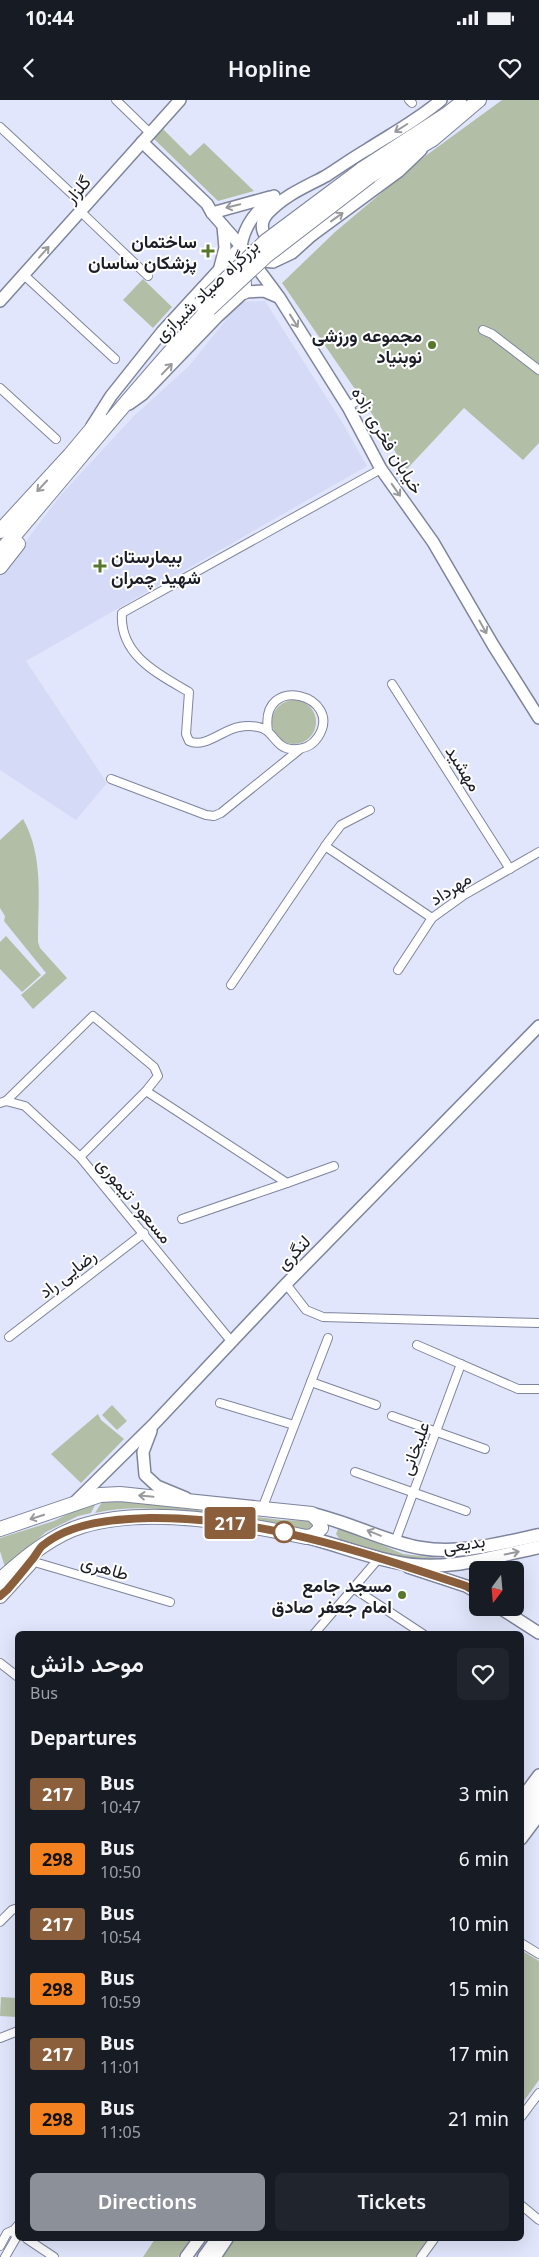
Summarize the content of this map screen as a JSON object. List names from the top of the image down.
{
  "streets": {
    "highway": ["بزرگراه صیاد شیرازی"],
    "main road": [
      "گلزار",
      "خیابان فخری زاده",
      "لنگری",
      "بدیعی"
    ],
    "street": [
      "مهشید",
      "مهرداد",
      "مسعود تیموری",
      "رضایی راد",
      "علیخانی",
      "طاهری"
    ]
  },
  "crossings": [
    ["گلزار", "خیابان فخری زاده"],
    ["مهشید", "مهرداد"],
    ["مسعود تیموری", "لنگری"],
    ["مسعود تیموری", "رضایی راد"],
    ["علیخانی", "بدیعی"]
  ],
  "one_way": ["خیابان فخری زاده"],
  "places": {
    "health": ["ساختمان پزشکان ساسان", "بیمارستان شهید چمران"],
    "other": ["مجموعه ورزشی نوبنیاد", "مسجد جامع امام جعفر صادق"]
  },
  "lines": ["bus line 217"],
  "north": "bottom",
  "page": {
    "status": "10:44",
    "header": "Hopline",
    "on_map": "217",
    "heading": [
      ["موحد دانش", "Bus"],
      "Departures"
    ],
    "list": [
      {
        "mark": "217",
        "name": "Bus",
        "note": "10:47",
        "value": "3 min"
      },
      {
        "mark": "298",
        "name": "Bus",
        "note": "10:50",
        "value": "6 min"
      },
      {
        "mark": "217",
        "name": "Bus",
        "note": "10:54",
        "value": "10 min"
      },
      {
        "mark": "298",
        "name": "Bus",
        "note": "10:59",
        "value": "15 min"
      },
      {
        "mark": "217",
        "name": "Bus",
        "note": "11:01",
        "value": "17 min"
      },
      {
        "mark": "298",
        "name": "Bus",
        "note": "11:05",
        "value": "21 min"
      }
    ],
    "buttons": ["Directions", "Tickets"]
  }
}
